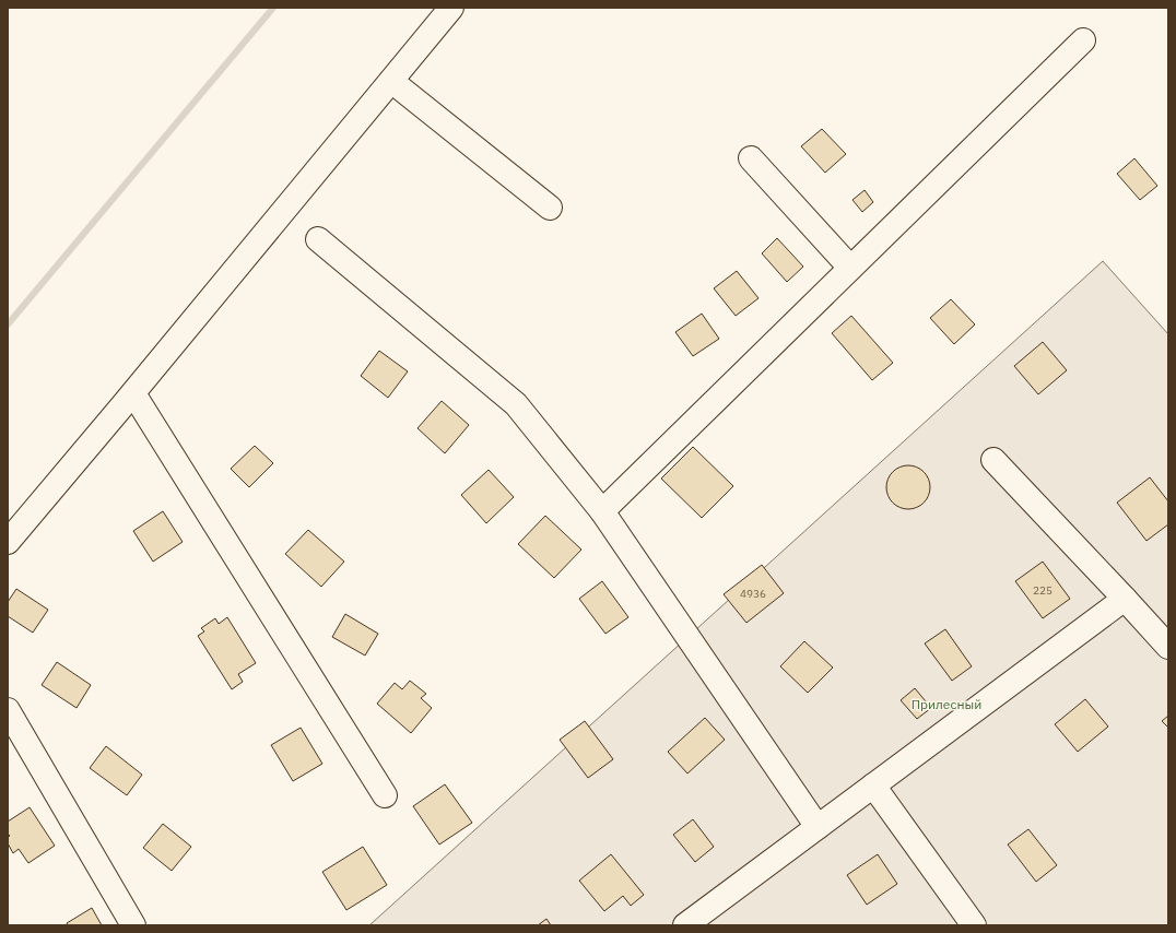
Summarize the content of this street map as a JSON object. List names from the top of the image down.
{
  "parks": ["Прилесный"],
  "house_numbers": ["225", "4936"]
}
